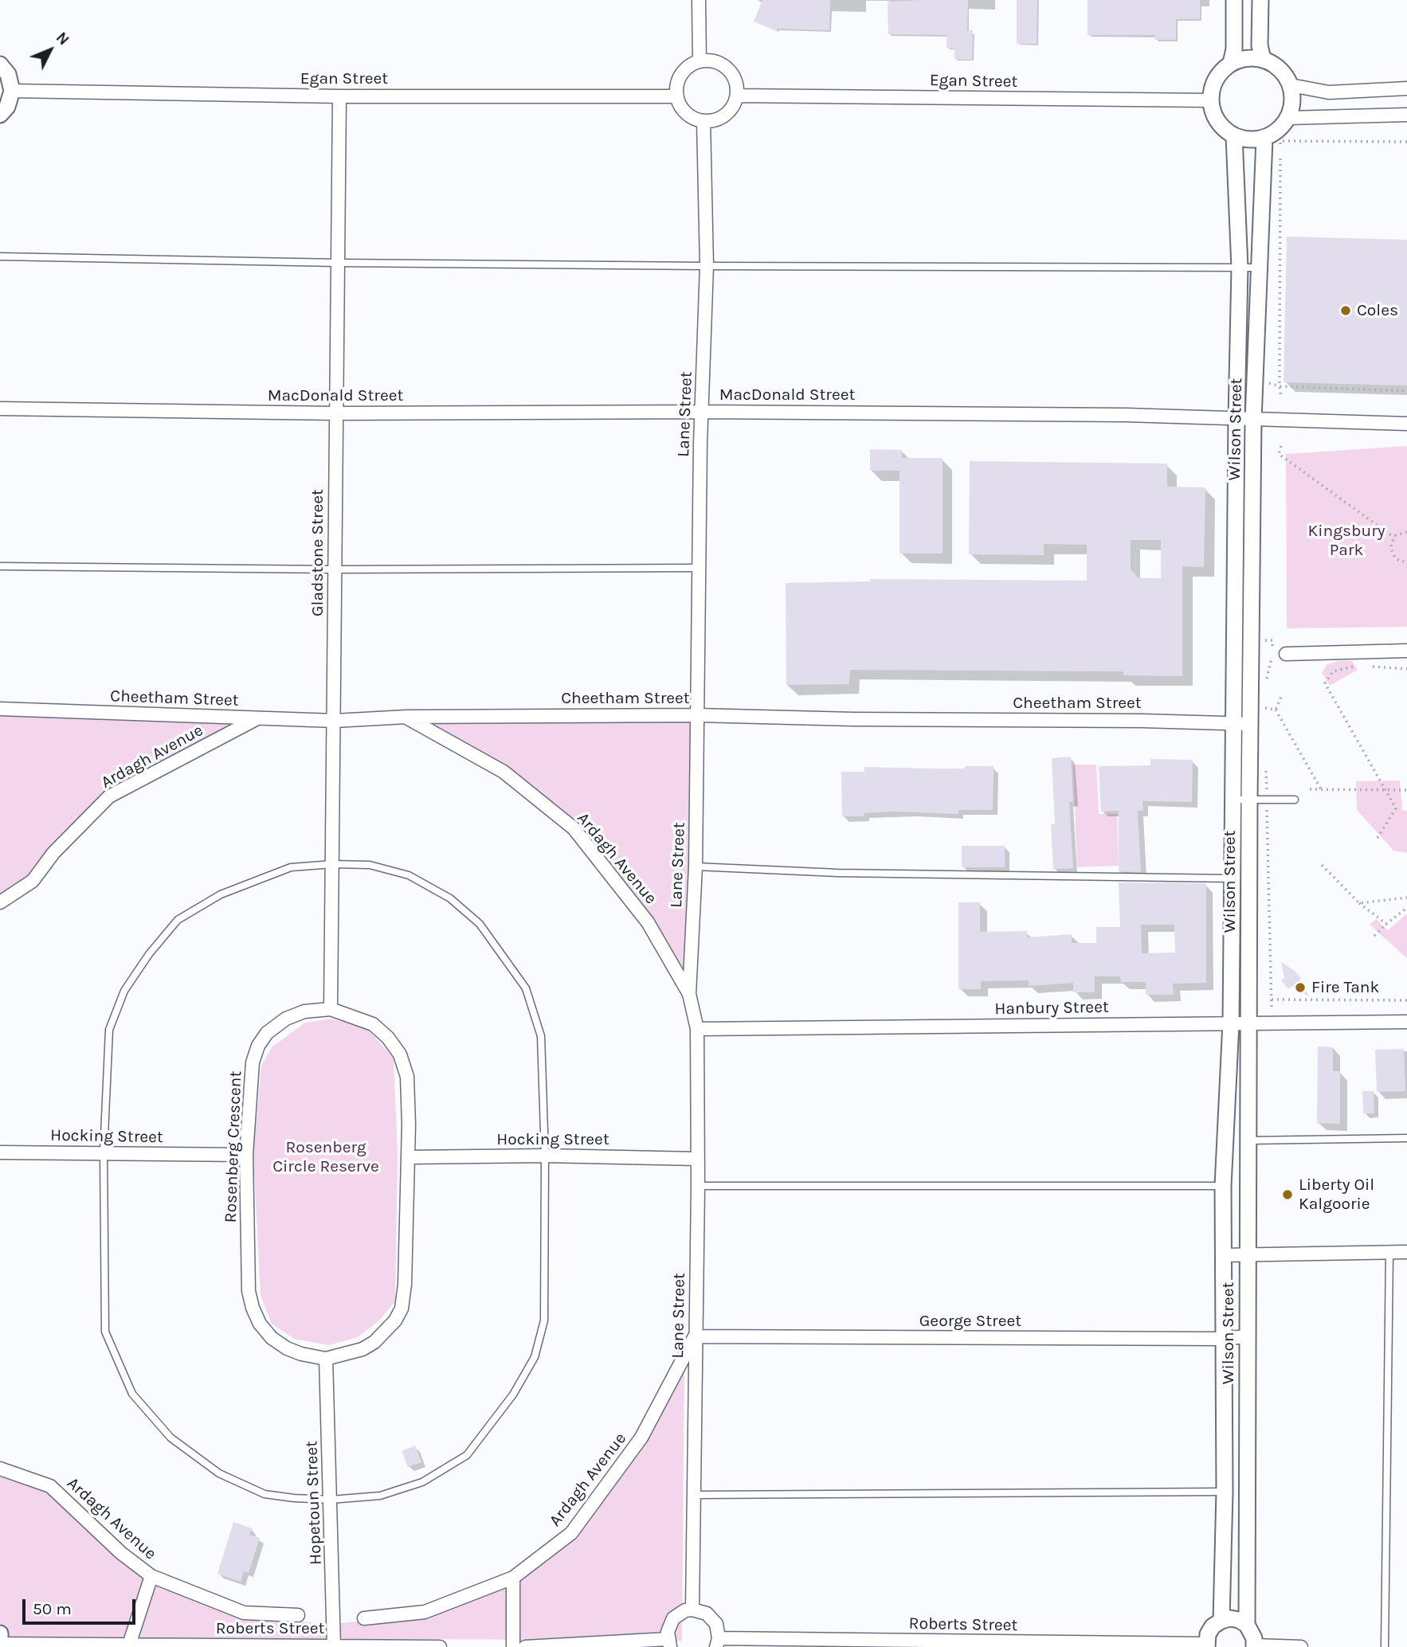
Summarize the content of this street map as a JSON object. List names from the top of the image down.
{
  "streets": {
    "street": [
      "Egan Street",
      "MacDonald Street",
      "Lane Street",
      "Wilson Street",
      "Gladstone Street",
      "Cheetham Street",
      "Ardagh Avenue",
      "Hanbury Street",
      "Hocking Street",
      "Rosenberg Crescent",
      "George Street",
      "Hopetoun Street",
      "Roberts Street"
    ]
  },
  "crossings": [
    ["Egan Street", "Lane Street"],
    ["Egan Street", "Wilson Street"],
    ["Egan Street", "Gladstone Street"],
    ["MacDonald Street", "Lane Street"],
    ["MacDonald Street", "Wilson Street"],
    ["MacDonald Street", "Gladstone Street"],
    ["Lane Street", "Cheetham Street"],
    ["Lane Street", "Ardagh Avenue"],
    ["Lane Street", "Hanbury Street"],
    ["Lane Street", "Hocking Street"],
    ["Lane Street", "George Street"],
    ["Wilson Street", "Cheetham Street"],
    ["Wilson Street", "Hanbury Street"],
    ["Wilson Street", "George Street"],
    ["Gladstone Street", "Cheetham Street"],
    ["Gladstone Street", "Rosenberg Crescent"],
    ["Cheetham Street", "Ardagh Avenue"],
    ["Ardagh Avenue", "George Street"],
    ["Hocking Street", "Rosenberg Crescent"],
    ["Rosenberg Crescent", "Hopetoun Street"],
    ["Hopetoun Street", "Roberts Street"]
  ],
  "parks": ["Kingsbury Park", "Rosenberg Circle Reserve"],
  "places": ["Coles", "Fire Tank", "Liberty Oil Kalgoorie"],
  "scale_bar": "50 m",
  "north": "top right"
}
